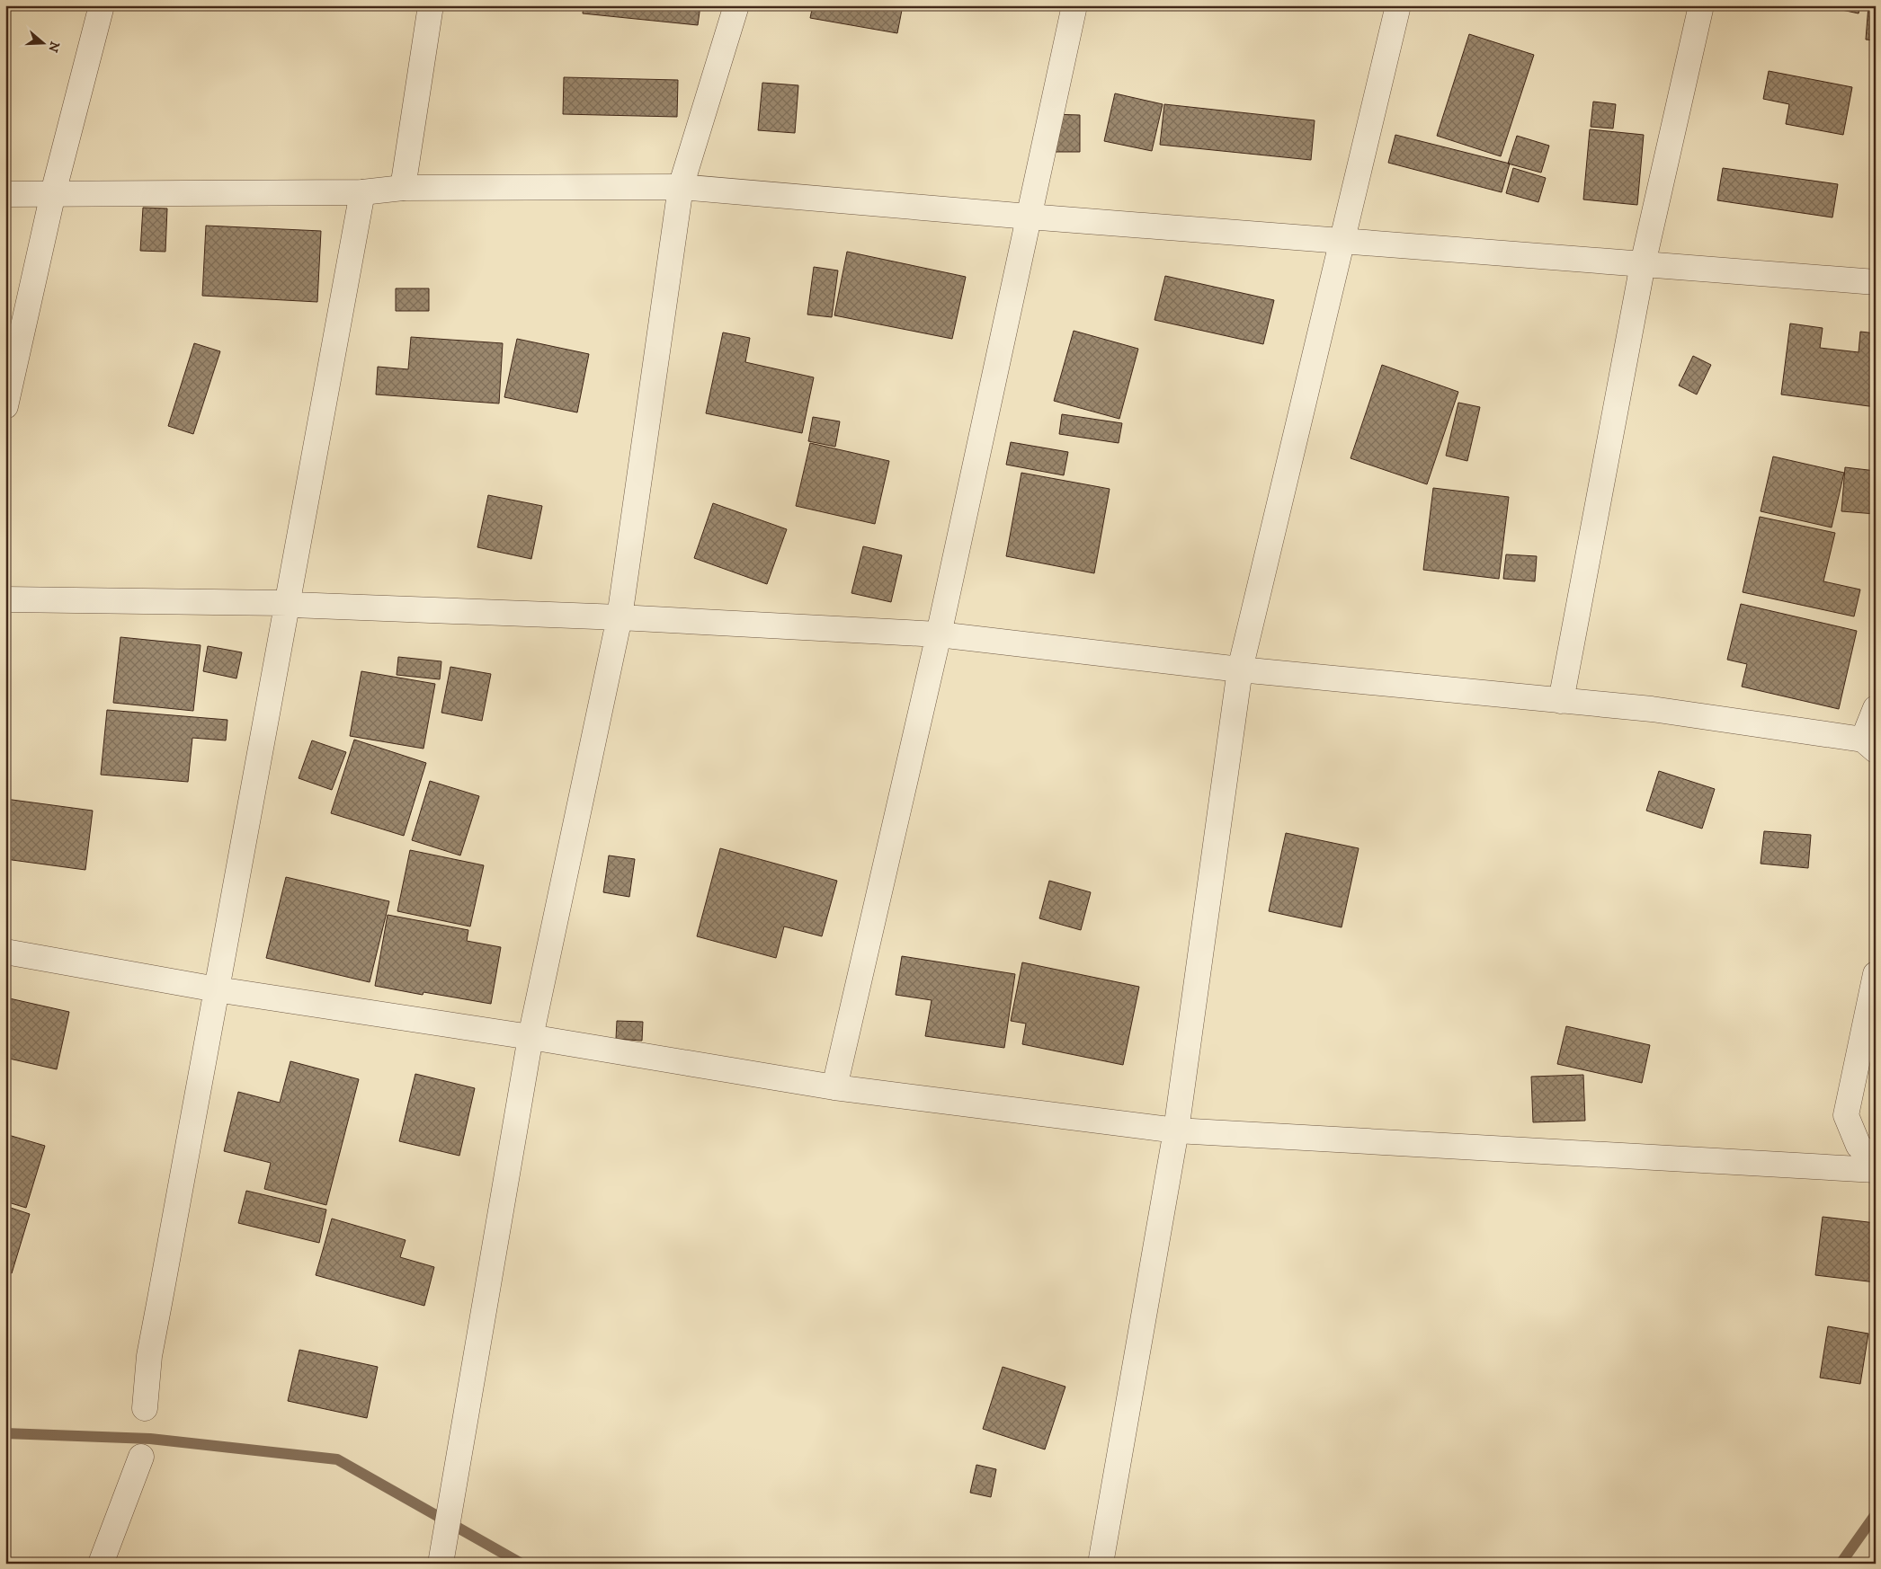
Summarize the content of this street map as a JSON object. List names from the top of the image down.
{
  "north": "right"
}
